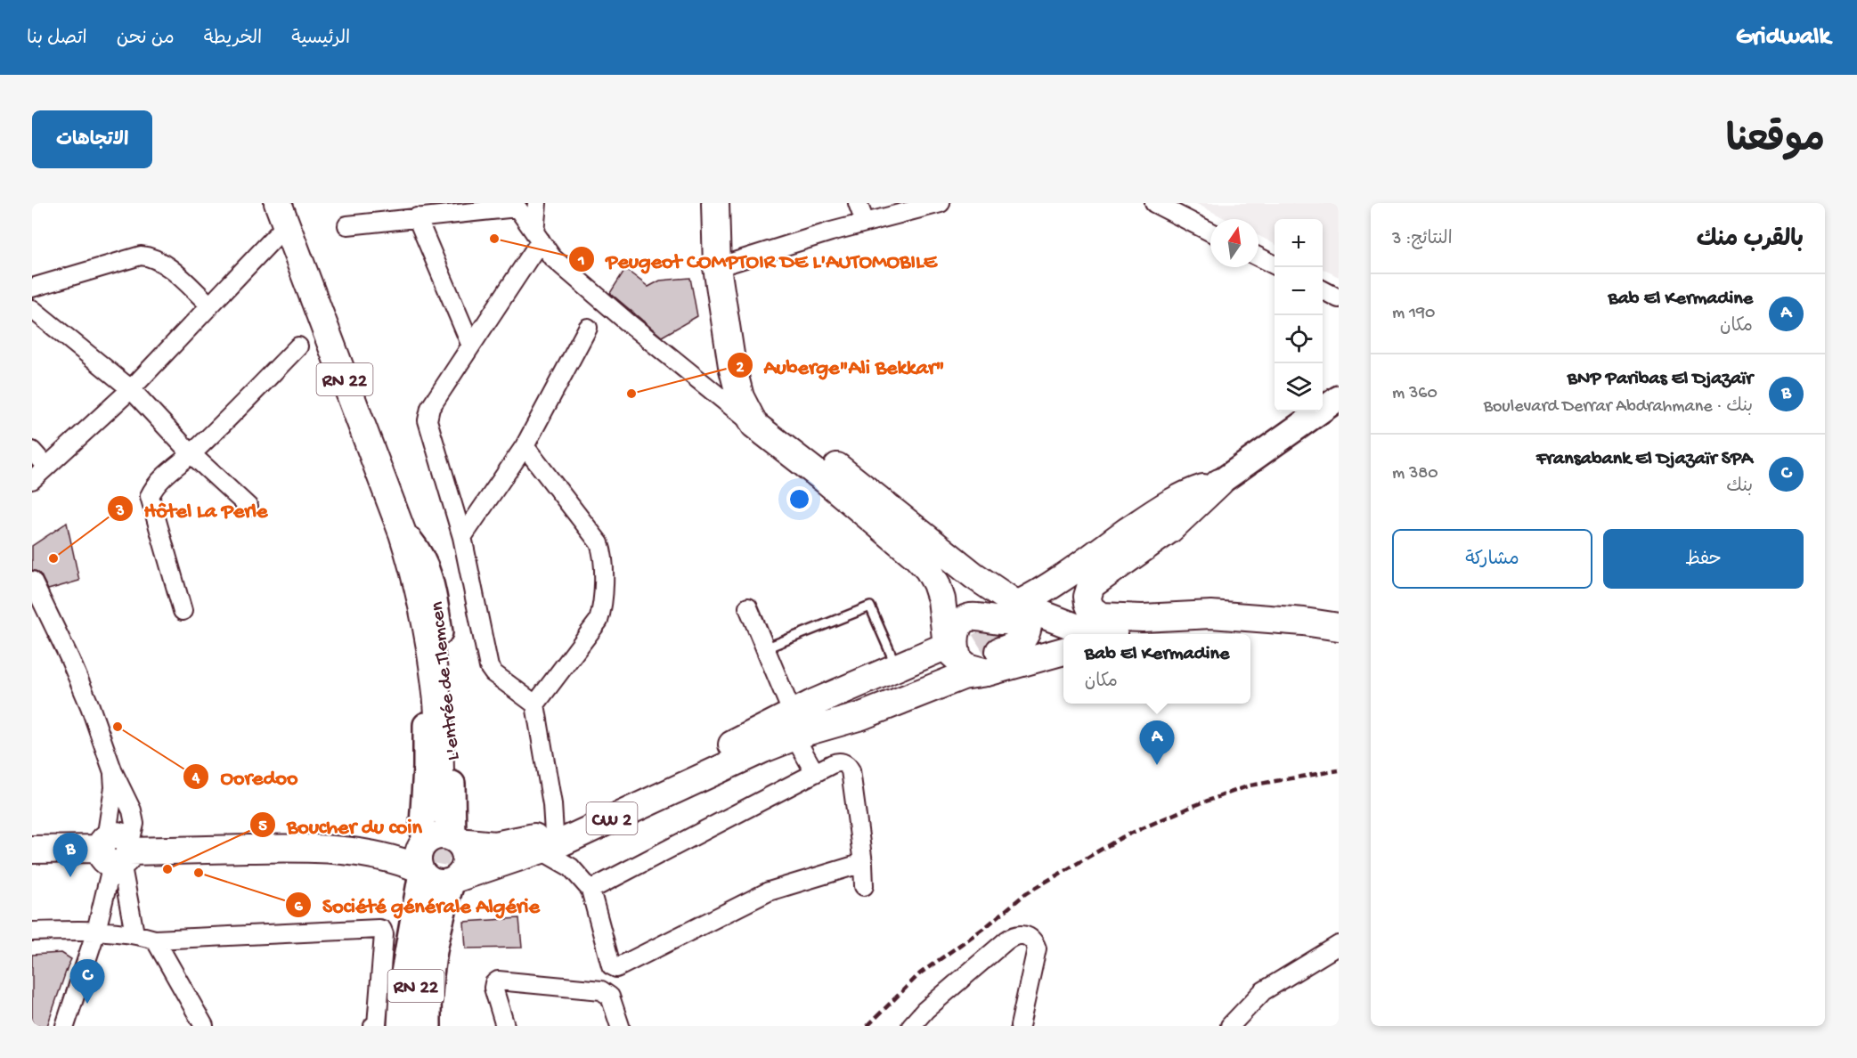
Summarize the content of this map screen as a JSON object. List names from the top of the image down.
{
  "streets": {
    "main road": ["RN 22", "L'entrée de Tlemcen", "CW 2"]
  },
  "crossings": [
    ["L'entrée de Tlemcen", "CW 2"]
  ],
  "places": [
    "Peugeot COMPTOIR DE L'AUTOMOBILE",
    "Auberge\"Ali Bekkar\"",
    "Hôtel La Perle",
    "Ooredoo",
    "Boucher du coin",
    "Société générale Algérie"
  ],
  "north": "top",
  "page": {
    "header": "Gridwalk",
    "nav": [
      "الرئيسية",
      "الخريطة",
      "من نحن",
      "اتصل بنا"
    ],
    "title": "موقعنا",
    "buttons": [
      "الاتجاهات",
      ["حفظ", "مشاركة"]
    ],
    "heading": ["بالقرب منك", "النتائج: 3"],
    "map_buttons": ["+", "−"],
    "list": [
      {
        "mark": "A",
        "name": "Bab El Kermadine",
        "note": "مكان",
        "value": "190 m"
      },
      {
        "mark": "B",
        "name": "BNP Paribas El Djazaïr",
        "note": "بنك · Boulevard Derrar Abdrahmane",
        "value": "360 m"
      },
      {
        "mark": "C",
        "name": "Fransabank El Djazaïr SPA",
        "note": "بنك",
        "value": "380 m"
      }
    ],
    "popup": ["Bab El Kermadine", "مكان"],
    "pins": ["A", "B", "C"]
  }
}
